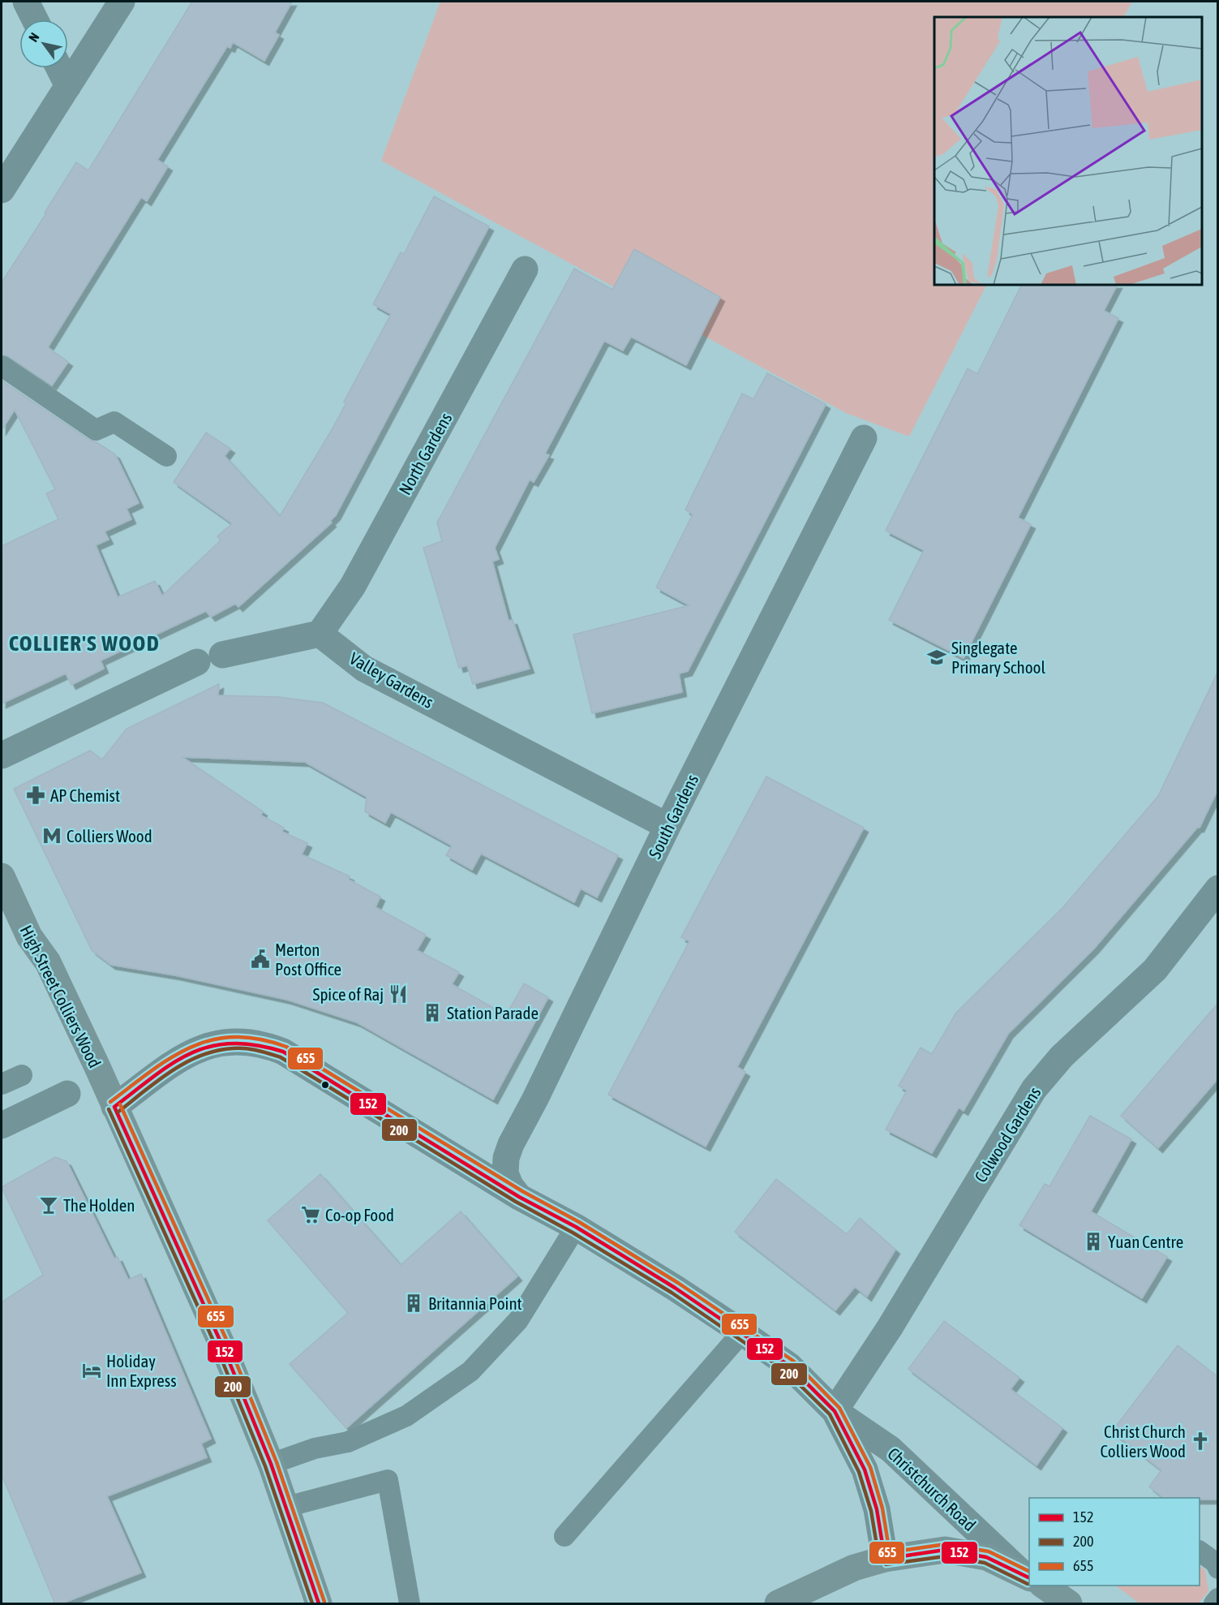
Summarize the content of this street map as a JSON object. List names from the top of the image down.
{
  "streets": {
    "highway": ["High Street Colliers Wood", "Christchurch Road"],
    "street": [
      "North Gardens",
      "Valley Gardens",
      "South Gardens",
      "Colwood Gardens"
    ]
  },
  "crossings": [
    ["North Gardens", "Valley Gardens"],
    ["Valley Gardens", "South Gardens"],
    ["South Gardens", "Christchurch Road"],
    ["High Street Colliers Wood", "Christchurch Road"],
    ["Colwood Gardens", "Christchurch Road"]
  ],
  "districts": ["COLLIER'S WOOD"],
  "places": {
    "school or university": ["Singlegate Primary School"],
    "pharmacy": ["AP Chemist"],
    "metro station": ["Colliers Wood"],
    "public building": ["Merton Post Office"],
    "restaurant": ["Spice of Raj"],
    "building": ["Station Parade", "Yuan Centre", "Britannia Point"],
    "bar": ["The Holden"],
    "supermarket": ["Co-op Food"],
    "hotel": ["Holiday Inn Express"],
    "church": ["Christ Church Colliers Wood"]
  },
  "lines": ["transit line 655", "transit line 152", "transit line 200"],
  "legend": ["152", "200", "655"],
  "north": "top left"
}
